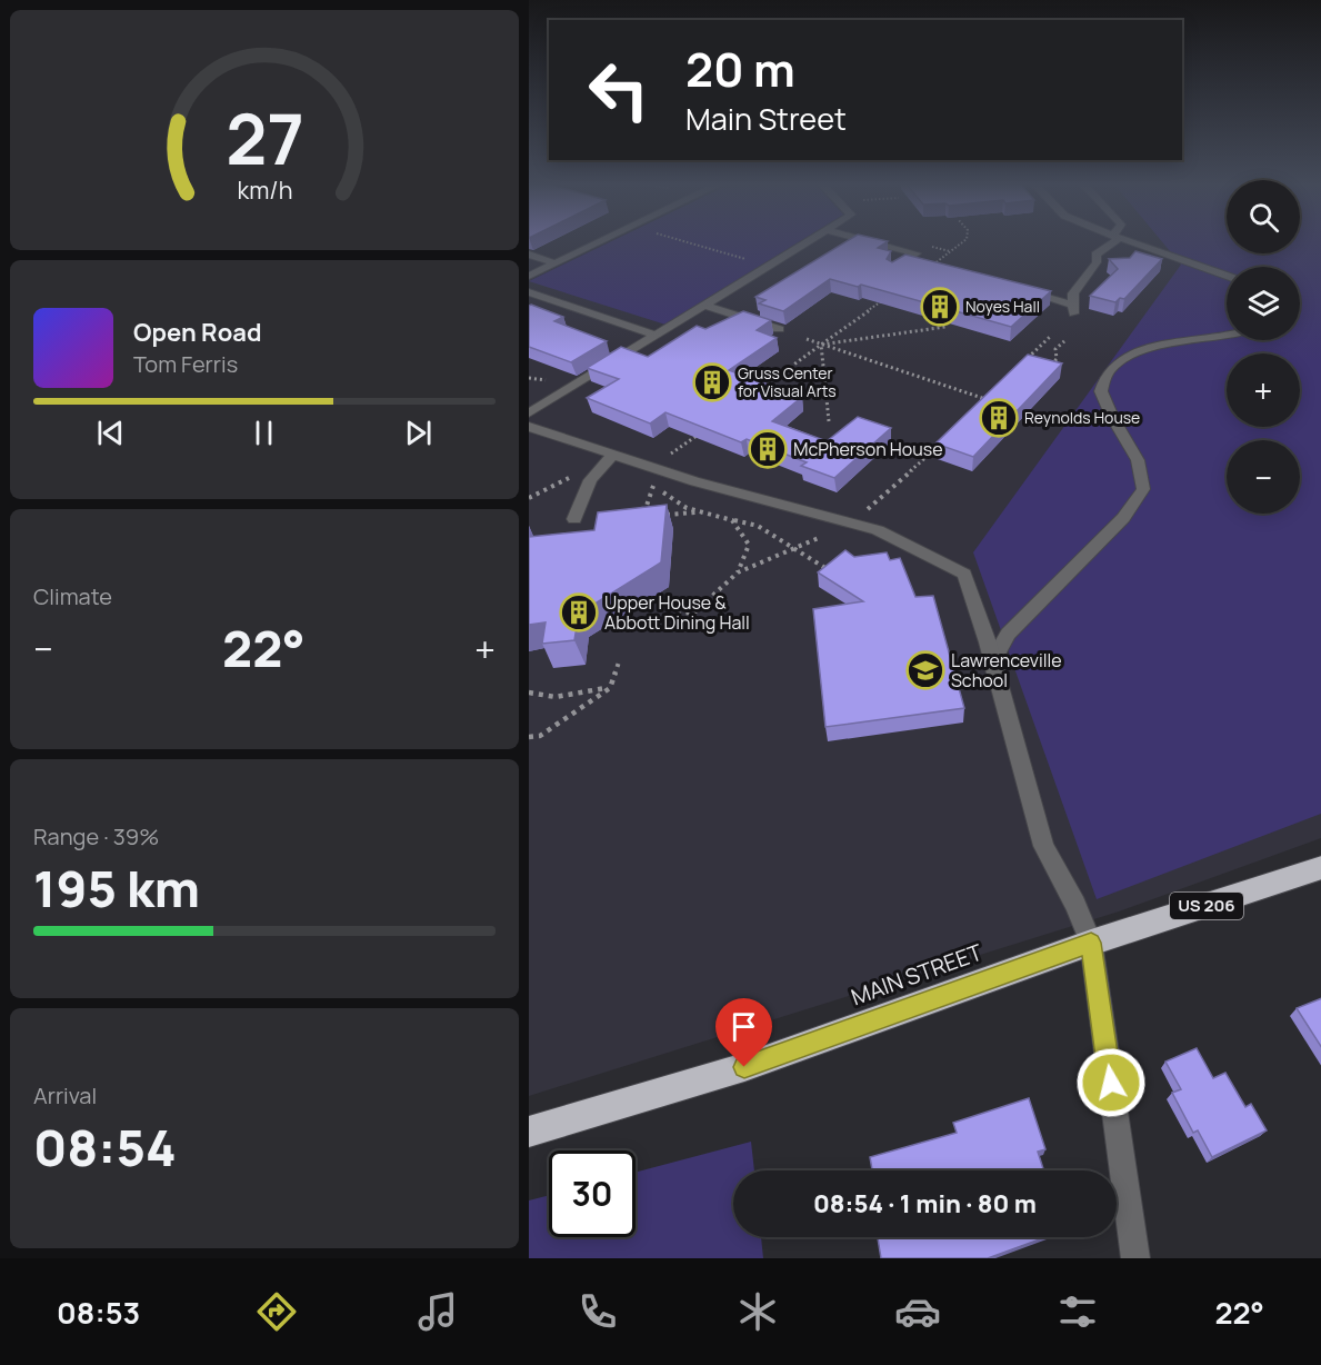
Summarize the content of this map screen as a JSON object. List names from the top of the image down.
{
  "streets": {
    "highway": ["US 206", "MAIN STREET"]
  },
  "places": {
    "building": [
      "Noyes Hall",
      "Gruss Center for Visual Arts",
      "Reynolds House",
      "McPherson House",
      "Upper House & Abbott Dining Hall"
    ],
    "school or university": ["Lawrenceville School"]
  },
  "page": {
    "turn": ["20 m", "Main Street"],
    "map_buttons": ["+", "−"],
    "song": ["Open Road", "Tom Ferris"],
    "tile": [
      "Climate",
      ["Range · 39%", "195 km"],
      ["Arrival", "08:54"]
    ],
    "heat": ["−", "22°", "+"],
    "limit": "30",
    "trip": "08:54 · 1 min · 80 m",
    "tabs": ["08:53", "22°"],
    "gauge": ["27", "km/h"]
  }
}
